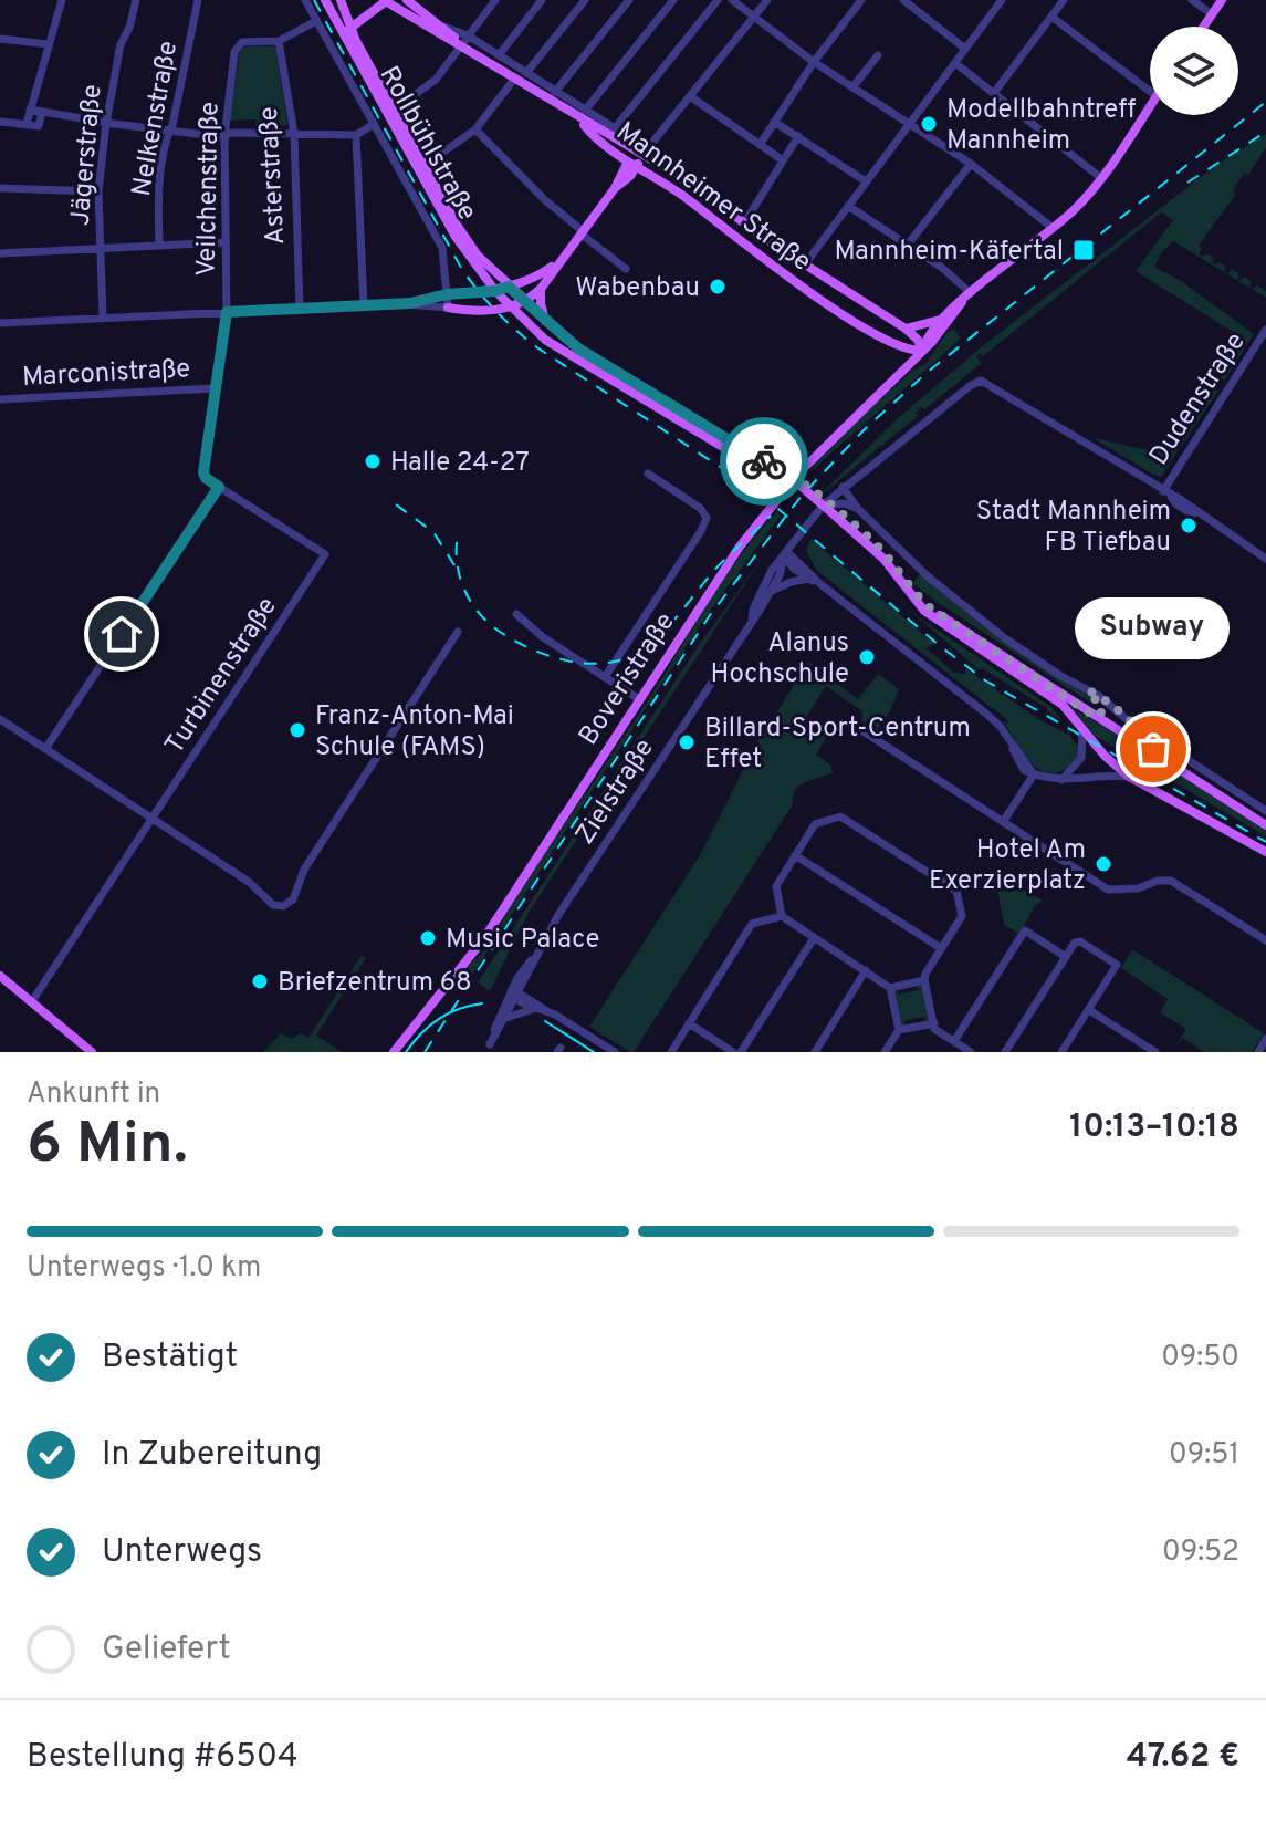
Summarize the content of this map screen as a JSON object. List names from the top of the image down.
{
  "streets": {
    "main road": ["Rollbühlstraße", "Mannheimer Straße", "Boveristraße"],
    "street": [
      "Nelkenstraße",
      "Jägerstraße",
      "Asterstraße",
      "Veilchenstraße",
      "Marconistraße",
      "Dudenstraße",
      "Turbinenstraße",
      "Zielstraße"
    ]
  },
  "crossings": [
    ["Rollbühlstraße", "Veilchenstraße"],
    ["Asterstraße", "Veilchenstraße"],
    ["Veilchenstraße", "Marconistraße"],
    ["Veilchenstraße", "Turbinenstraße"],
    ["Mannheimer Straße", "Boveristraße"],
    ["Dudenstraße", "Zielstraße"]
  ],
  "places": {
    "other": [
      "Modellbahntreff Mannheim",
      "Wabenbau",
      "Halle 24-27",
      "Stadt Mannheim FB Tiefbau",
      "Alanus Hochschule",
      "Franz-Anton-Mai Schule (FAMS)",
      "Billard-Sport-Centrum Effet",
      "Subway",
      "Hotel Am Exerzierplatz",
      "Music Palace",
      "Briefzentrum 68"
    ],
    "transit": ["Mannheim-Käfertal"]
  },
  "page": {
    "bubble": "Subway",
    "heading": ["6 Min.", "Ankunft in", "10:13–10:18"],
    "panel": ["Bestellung #6504", "47.62 €"],
    "bar": "Unterwegs · 1.0 km",
    "list": [
      ["Bestätigt", "09:50"],
      ["In Zubereitung", "09:51"],
      ["Unterwegs", "09:52"],
      "Geliefert"
    ]
  }
}
